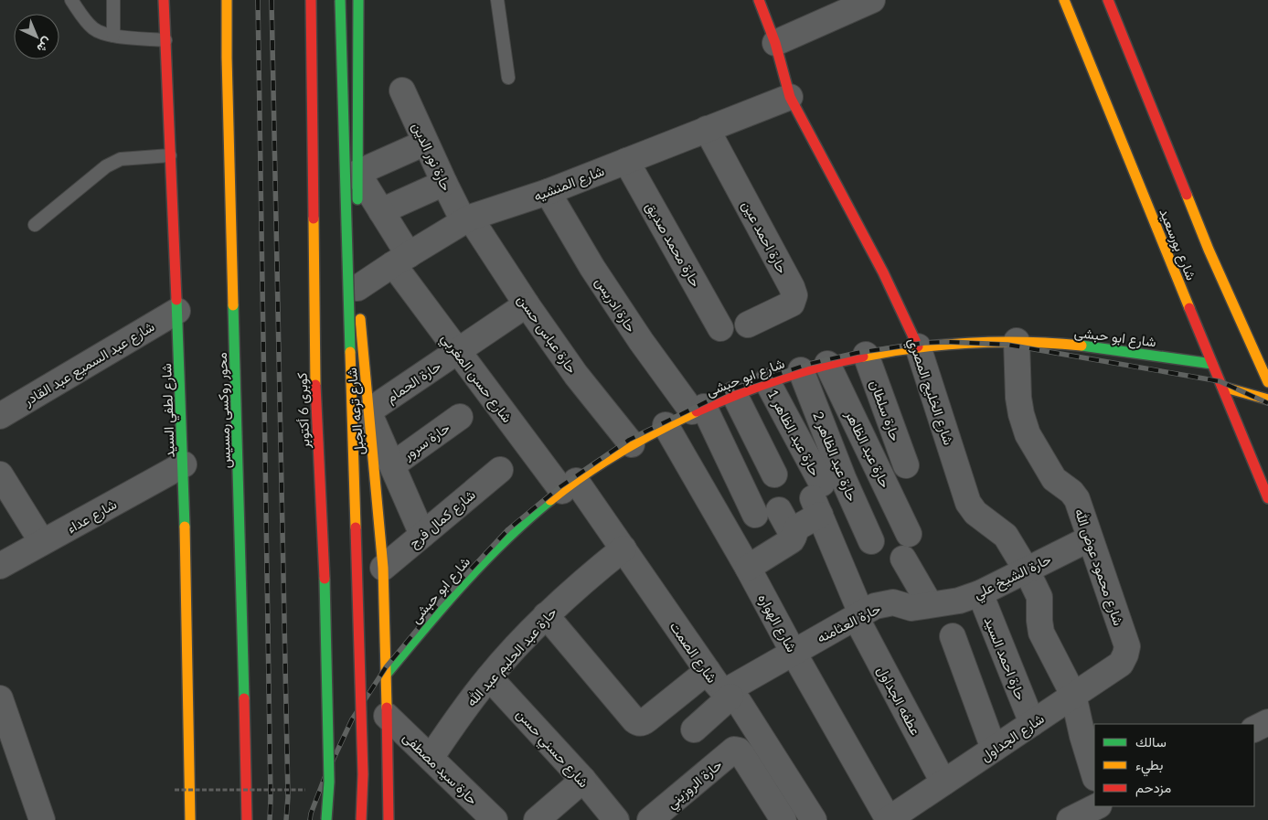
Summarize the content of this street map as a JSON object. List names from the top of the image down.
{
  "streets": {
    "main road": [
      "شارع بورسعيد",
      "شارع ابو حبشى",
      "شارع الخليج المصري",
      "شارع لطفي السيد",
      "محور روكسى رمسيس",
      "كوبرى 6 أكتوبر",
      "شارع ترعه الجبل"
    ],
    "street": [
      "حارة نور الدين",
      "شارع المنشيه",
      "حارة احمد عين",
      "حارة محمد صديق",
      "حارة ادريس",
      "حارة عباس حسن",
      "شارع عبد السميع عبد القادر",
      "شارع حسن المغربي",
      "حارة الحمام",
      "حارة سلطان",
      "حارة عبد الظاهر 1",
      "حارة سرور",
      "حارة عبد الظاهر",
      "حارة عبد الظاهر 2",
      "شارع عداء",
      "شارع كمال فرج",
      "شارع محمود عوض الله",
      "حارة الشيخ علي",
      "شارع الهواره",
      "حارة العثامنه",
      "شارع الصمت",
      "حارة عبد الحليم عبد الله",
      "حارة احمد السيد",
      "عطفه الجداول",
      "شارع الجداول",
      "شارع حسني حسن",
      "حارة سيد مصطفى",
      "حارة الروزيني"
    ]
  },
  "crossings": [
    ["حارة نور الدين", "شارع المنشيه"],
    ["حارة نور الدين", "حارة عباس حسن"],
    ["شارع المنشيه", "حارة احمد عين"],
    ["شارع المنشيه", "حارة محمد صديق"],
    ["شارع المنشيه", "حارة ادريس"],
    ["شارع المنشيه", "حارة عباس حسن"],
    ["شارع المنشيه", "شارع حسن المغربي"],
    ["شارع المنشيه", "شارع الخليج المصري"],
    ["شارع المنشيه", "شارع ترعه الجبل"],
    ["شارع بورسعيد", "شارع ابو حبشى"],
    ["حارة ادريس", "شارع ابو حبشى"],
    ["حارة عباس حسن", "شارع ابو حبشى"],
    ["حارة عباس حسن", "حارة الحمام"],
    ["شارع ابو حبشى", "شارع حسن المغربي"],
    ["شارع ابو حبشى", "شارع الخليج المصري"],
    ["شارع ابو حبشى", "حارة سلطان"],
    ["شارع ابو حبشى", "شارع ترعه الجبل"],
    ["شارع ابو حبشى", "حارة عبد الظاهر 1"],
    ["شارع ابو حبشى", "حارة عبد الظاهر"],
    ["شارع ابو حبشى", "حارة عبد الظاهر 2"],
    ["شارع ابو حبشى", "شارع محمود عوض الله"],
    ["شارع ابو حبشى", "شارع الهواره"],
    ["شارع ابو حبشى", "شارع الصمت"],
    ["شارع عبد السميع عبد القادر", "شارع لطفي السيد"],
    ["شارع حسن المغربي", "حارة الحمام"],
    ["شارع حسن المغربي", "شارع الصمت"],
    ["حارة الحمام", "شارع ترعه الجبل"],
    ["شارع الخليج المصري", "حارة الشيخ علي"],
    ["شارع الخليج المصري", "شارع الجداول"],
    ["شارع لطفي السيد", "شارع عداء"],
    ["شارع ترعه الجبل", "شارع كمال فرج"],
    ["شارع ترعه الجبل", "حارة سيد مصطفى"],
    ["حارة عبد الظاهر 1", "حارة العثامنه"],
    ["حارة عبد الظاهر 1", "عطفه الجداول"],
    ["شارع محمود عوض الله", "حارة الشيخ علي"],
    ["شارع محمود عوض الله", "شارع الجداول"],
    ["حارة الشيخ علي", "حارة العثامنه"],
    ["حارة الشيخ علي", "حارة احمد السيد"],
    ["شارع الهواره", "حارة العثامنه"],
    ["شارع الهواره", "شارع الجداول"],
    ["حارة العثامنه", "شارع الصمت"],
    ["حارة العثامنه", "عطفه الجداول"],
    ["شارع الصمت", "حارة عبد الحليم عبد الله"],
    ["حارة عبد الحليم عبد الله", "شارع حسني حسن"],
    ["حارة عبد الحليم عبد الله", "حارة سيد مصطفى"],
    ["حارة احمد السيد", "شارع الجداول"],
    ["عطفه الجداول", "شارع الجداول"]
  ],
  "legend": ["سالك", "بطيء", "مزدحم"],
  "north": "bottom right"
}
